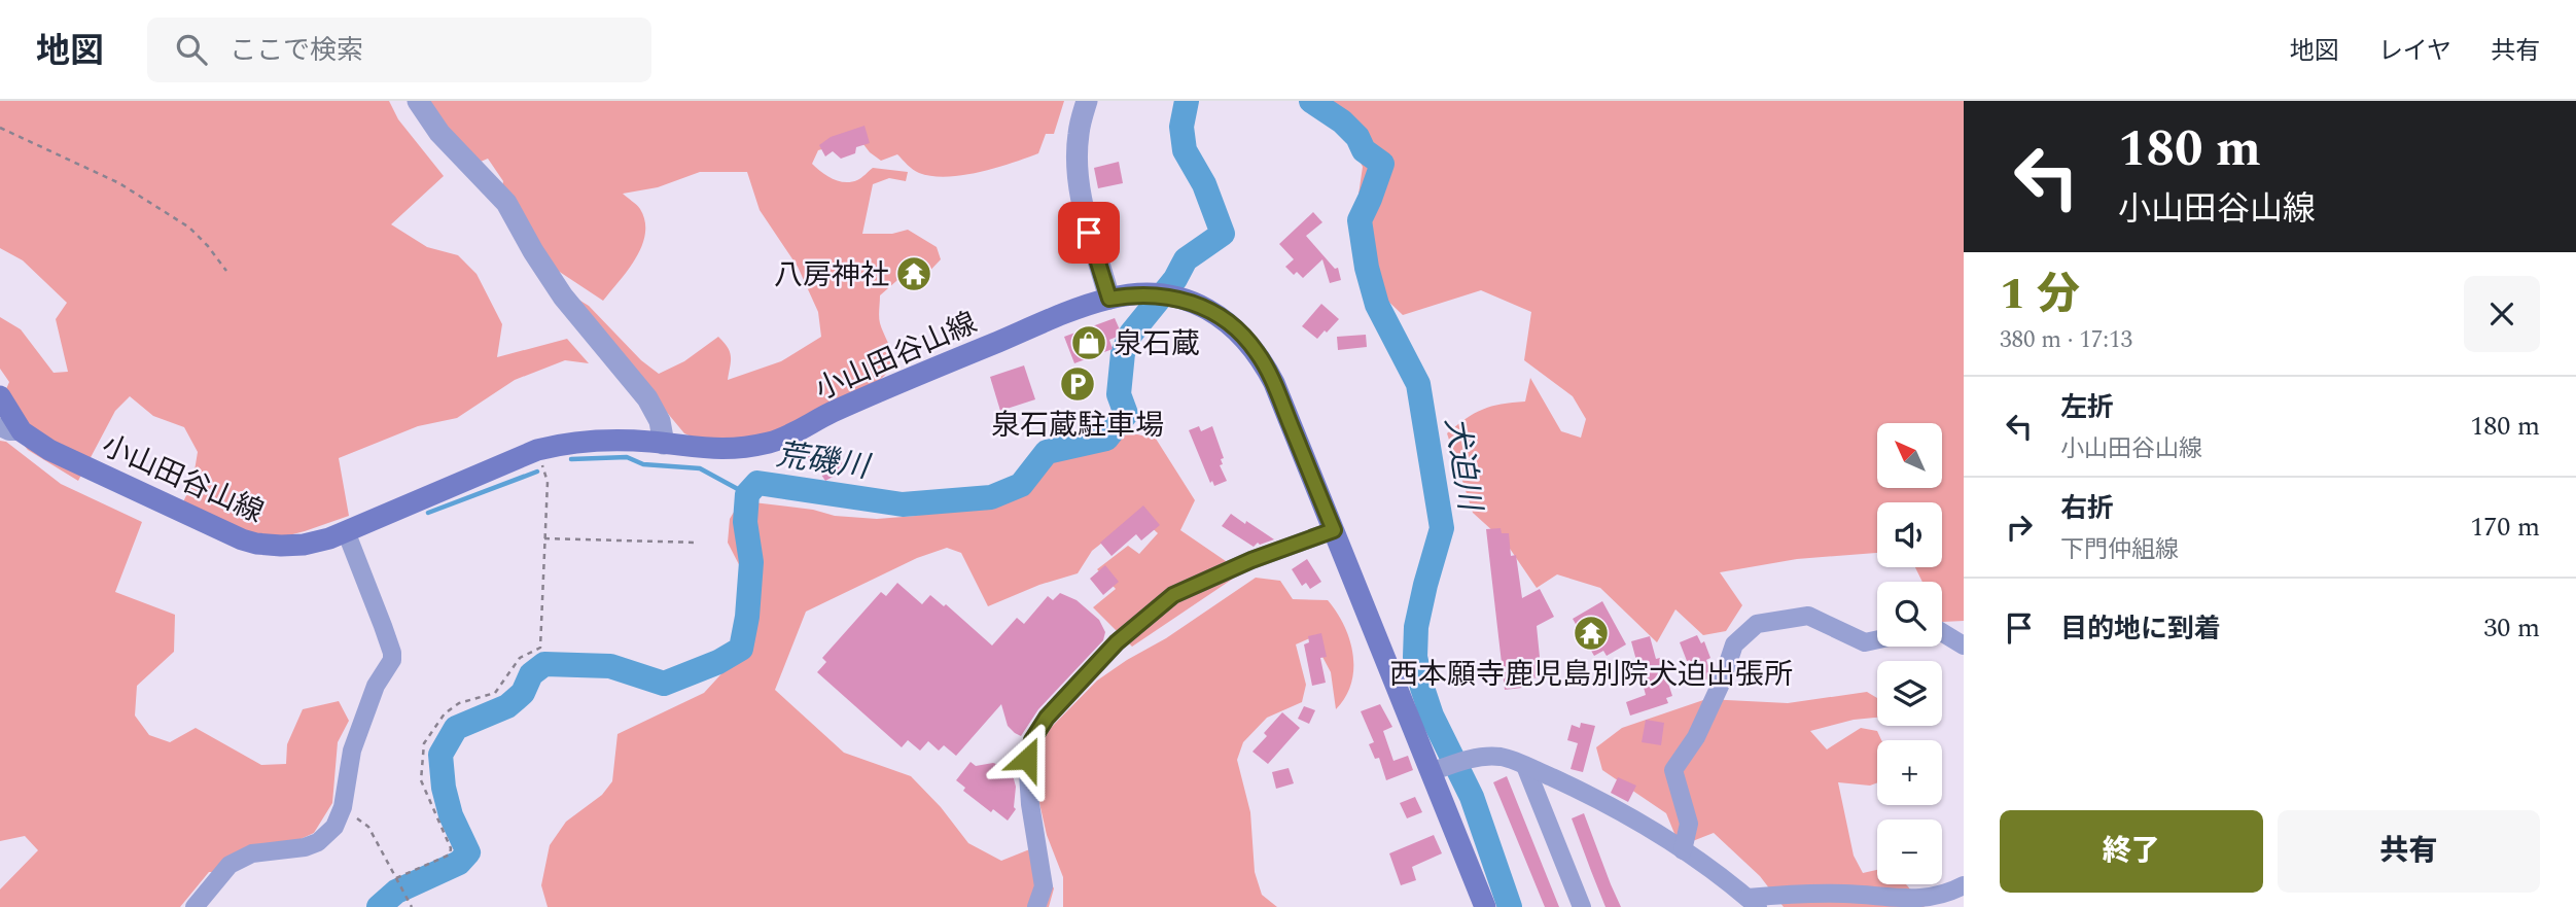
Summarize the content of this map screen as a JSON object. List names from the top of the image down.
{
  "streets": {
    "main road": ["小山田谷山線"]
  },
  "water": ["荒磯川", "犬迫川"],
  "places": {
    "temple": ["八房神社", "西本願寺鹿児島別院犬迫出張所"],
    "shop": ["泉石蔵"],
    "parking": ["泉石蔵駐車場"]
  },
  "north": "top left",
  "page": {
    "header": "地図",
    "search": "ここで検索",
    "nav": ["地図", "レイヤ", "共有"],
    "turn": ["180 m", "小山田谷山線"],
    "heading": ["1 分", "380 m · 17:13"],
    "list": [
      {
        "name": "左折",
        "note": "小山田谷山線",
        "value": "180 m"
      },
      {
        "name": "右折",
        "note": "下門仲組線",
        "value": "170 m"
      },
      {
        "name": "目的地に到着",
        "value": "30 m"
      }
    ],
    "map_buttons": ["+", "−"],
    "buttons": ["終了", "共有"]
  }
}
